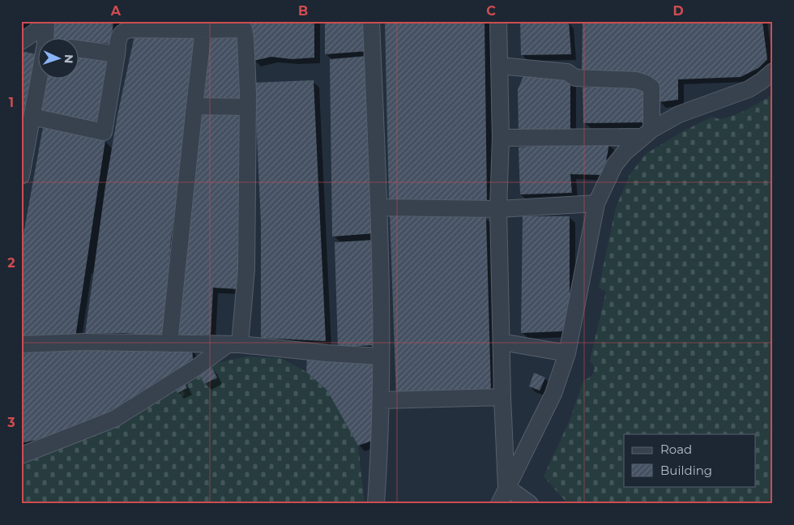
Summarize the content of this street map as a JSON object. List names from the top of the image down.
{
  "legend": ["Road", "Building"],
  "north": "right",
  "grid": {
    "columns": [
      "A",
      "B",
      "C",
      "D"
    ],
    "rows": ["1", "2", "3"]
  }
}
